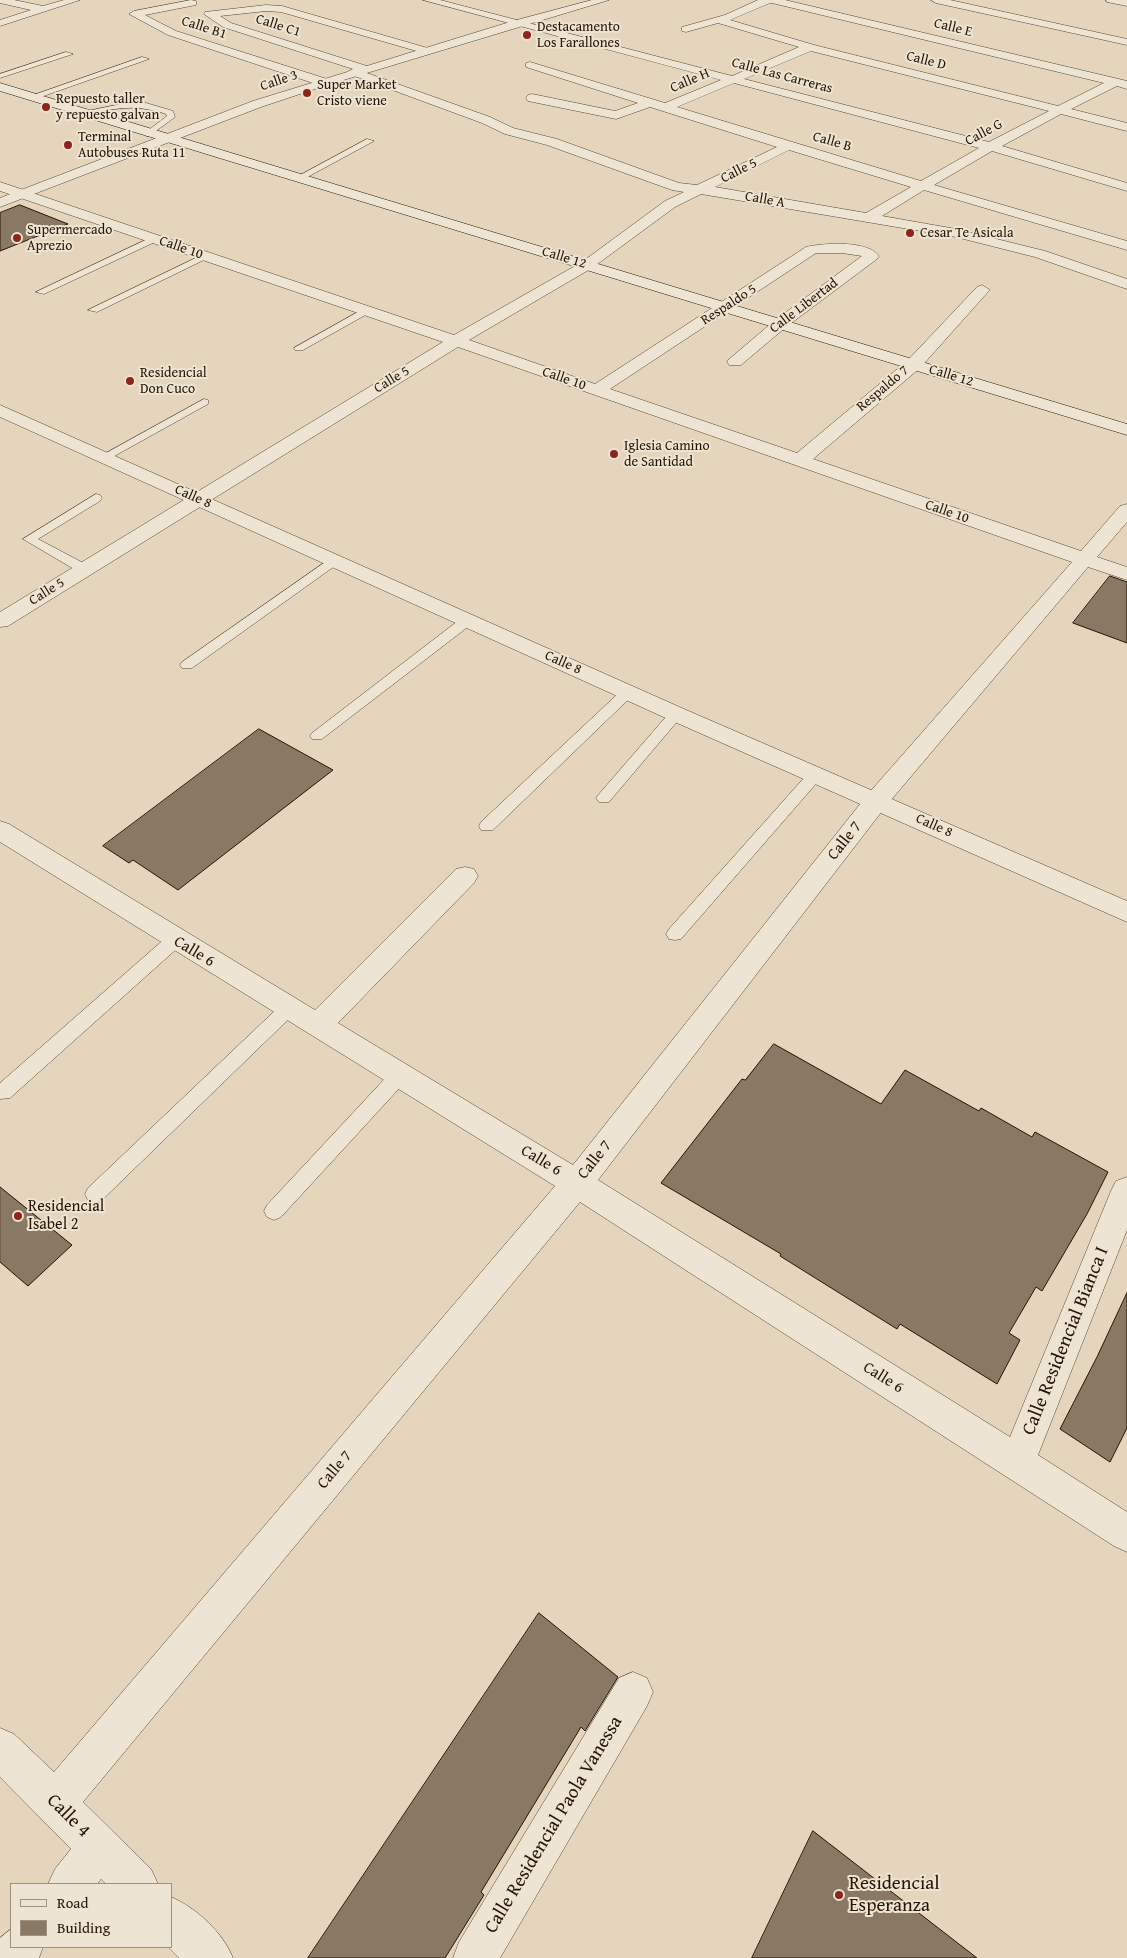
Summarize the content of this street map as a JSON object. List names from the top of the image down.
{
  "streets": {
    "street": [
      "Calle C1",
      "Calle B1",
      "Calle E",
      "Calle D",
      "Calle Las Carreras",
      "Calle 3",
      "Calle H",
      "Calle G",
      "Calle B",
      "Calle 5",
      "Calle A",
      "Calle 10",
      "Calle 12",
      "Respaldo 5",
      "Calle Libertad",
      "Respaldo 7",
      "Calle 8",
      "Calle 7",
      "Calle 6",
      "Calle Residencial Bianca I",
      "Calle 4",
      "Calle Residencial Paola Vanessa"
    ]
  },
  "crossings": [
    ["Calle C1", "Calle B1"],
    ["Calle C1", "Calle 3"],
    ["Calle C1", "Calle A"],
    ["Calle B1", "Calle 3"],
    ["Calle E", "Calle G"],
    ["Calle D", "Calle H"],
    ["Calle D", "Calle G"],
    ["Calle Las Carreras", "Calle 3"],
    ["Calle Las Carreras", "Calle H"],
    ["Calle Las Carreras", "Calle G"],
    ["Calle 3", "Calle A"],
    ["Calle 3", "Calle 10"],
    ["Calle 3", "Calle 12"],
    ["Calle H", "Calle B"],
    ["Calle G", "Calle B"],
    ["Calle G", "Calle A"],
    ["Calle B", "Calle 5"],
    ["Calle 5", "Calle A"],
    ["Calle 5", "Calle 10"],
    ["Calle 5", "Calle 12"],
    ["Calle 5", "Calle 8"],
    ["Calle 10", "Respaldo 5"],
    ["Calle 10", "Respaldo 7"],
    ["Calle 10", "Calle 7"],
    ["Calle 12", "Respaldo 5"],
    ["Calle 12", "Calle Libertad"],
    ["Calle 12", "Respaldo 7"],
    ["Respaldo 5", "Calle Libertad"],
    ["Calle 8", "Calle 7"],
    ["Calle 7", "Calle 6"],
    ["Calle 7", "Calle 4"],
    ["Calle 6", "Calle Residencial Bianca I"]
  ],
  "places": [
    "Destacamento Los Farallones",
    "Super Market Cristo viene",
    "Repuesto taller y repuesto galvan",
    "Terminal Autobuses Ruta 11",
    "Cesar Te Asicala",
    "Supermercado Aprezio",
    "Residencial Don Cuco",
    "Iglesia Camino de Santidad",
    "Residencial Isabel 2",
    "Residencial Esperanza"
  ],
  "legend": ["Road", "Building"]
}
